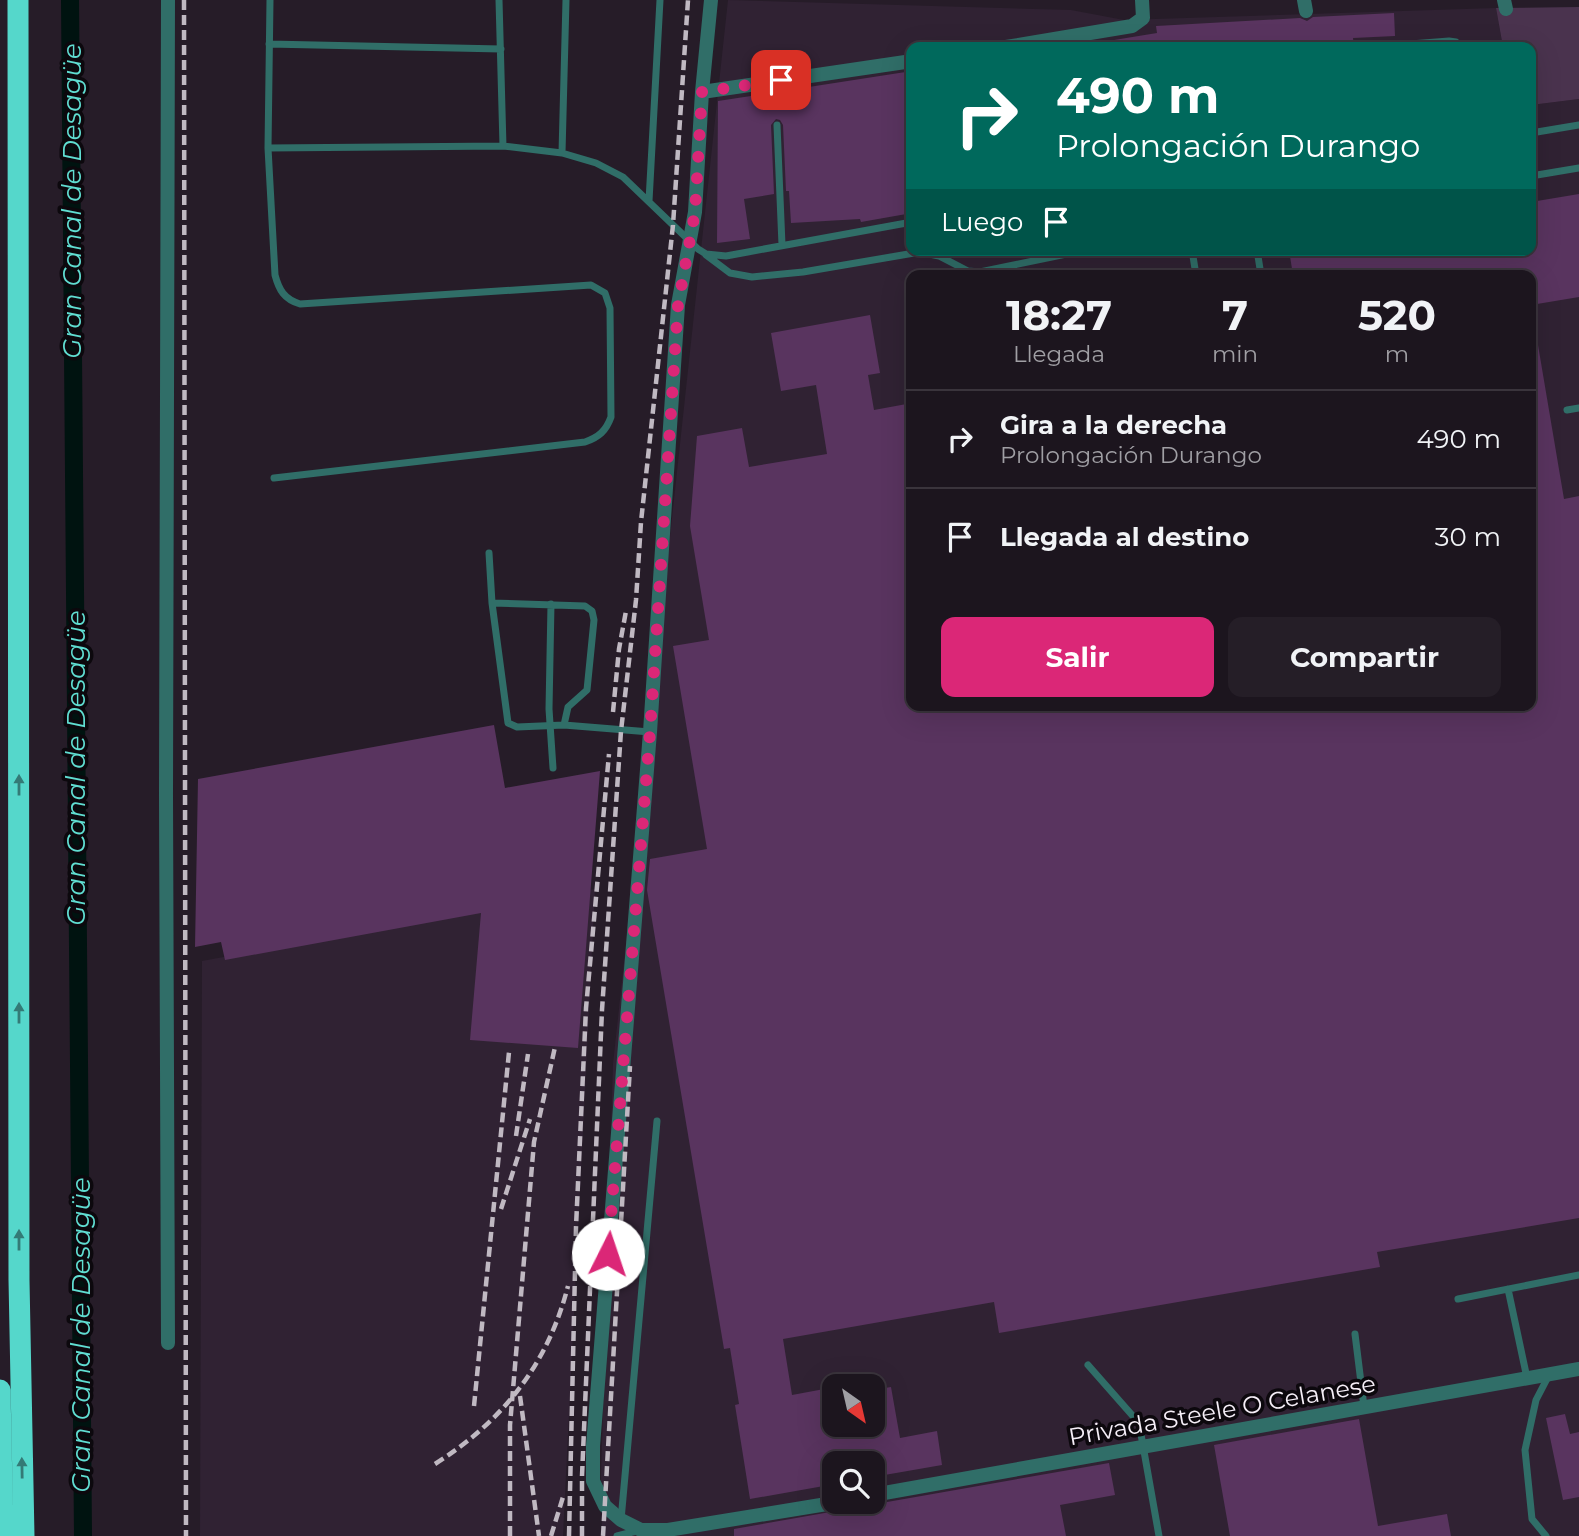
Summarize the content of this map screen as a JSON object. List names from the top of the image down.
{
  "streets": {
    "street": ["Privada Steele O Celanese"]
  },
  "water": ["Gran Canal de Desagüe"],
  "north": "bottom right",
  "page": {
    "turn": ["490 m", "Prolongación Durango"],
    "then": "Luego",
    "eta": [
      "18:27",
      "Llegada",
      "7",
      "min",
      "520",
      "m"
    ],
    "list": [
      {
        "name": "Gira a la derecha",
        "note": "Prolongación Durango",
        "value": "490 m"
      },
      {
        "name": "Llegada al destino",
        "value": "30 m"
      }
    ],
    "buttons": ["Salir", "Compartir"]
  }
}
